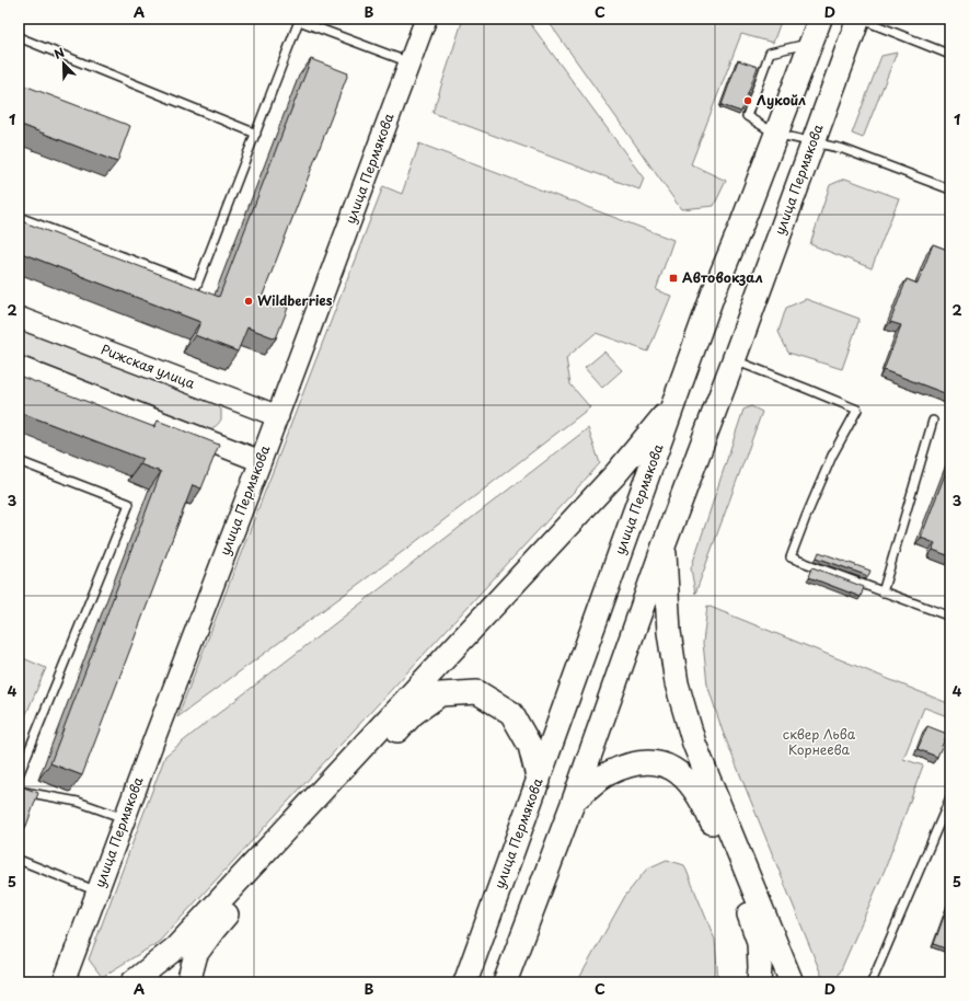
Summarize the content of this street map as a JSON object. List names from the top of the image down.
{
  "streets": {
    "main road": ["улица Пермякова"],
    "street": ["Рижская улица"]
  },
  "crossings": [
    ["улица Пермякова", "Рижская улица"]
  ],
  "parks": ["сквер Льва Корнеева"],
  "places": {
    "other": ["Лукойл", "Wildberries"],
    "transit": ["Автовокзал"]
  },
  "north": "top left",
  "grid": {
    "columns": [
      "A",
      "B",
      "C",
      "D"
    ],
    "rows": [
      "1",
      "2",
      "3",
      "4",
      "5"
    ]
  }
}
